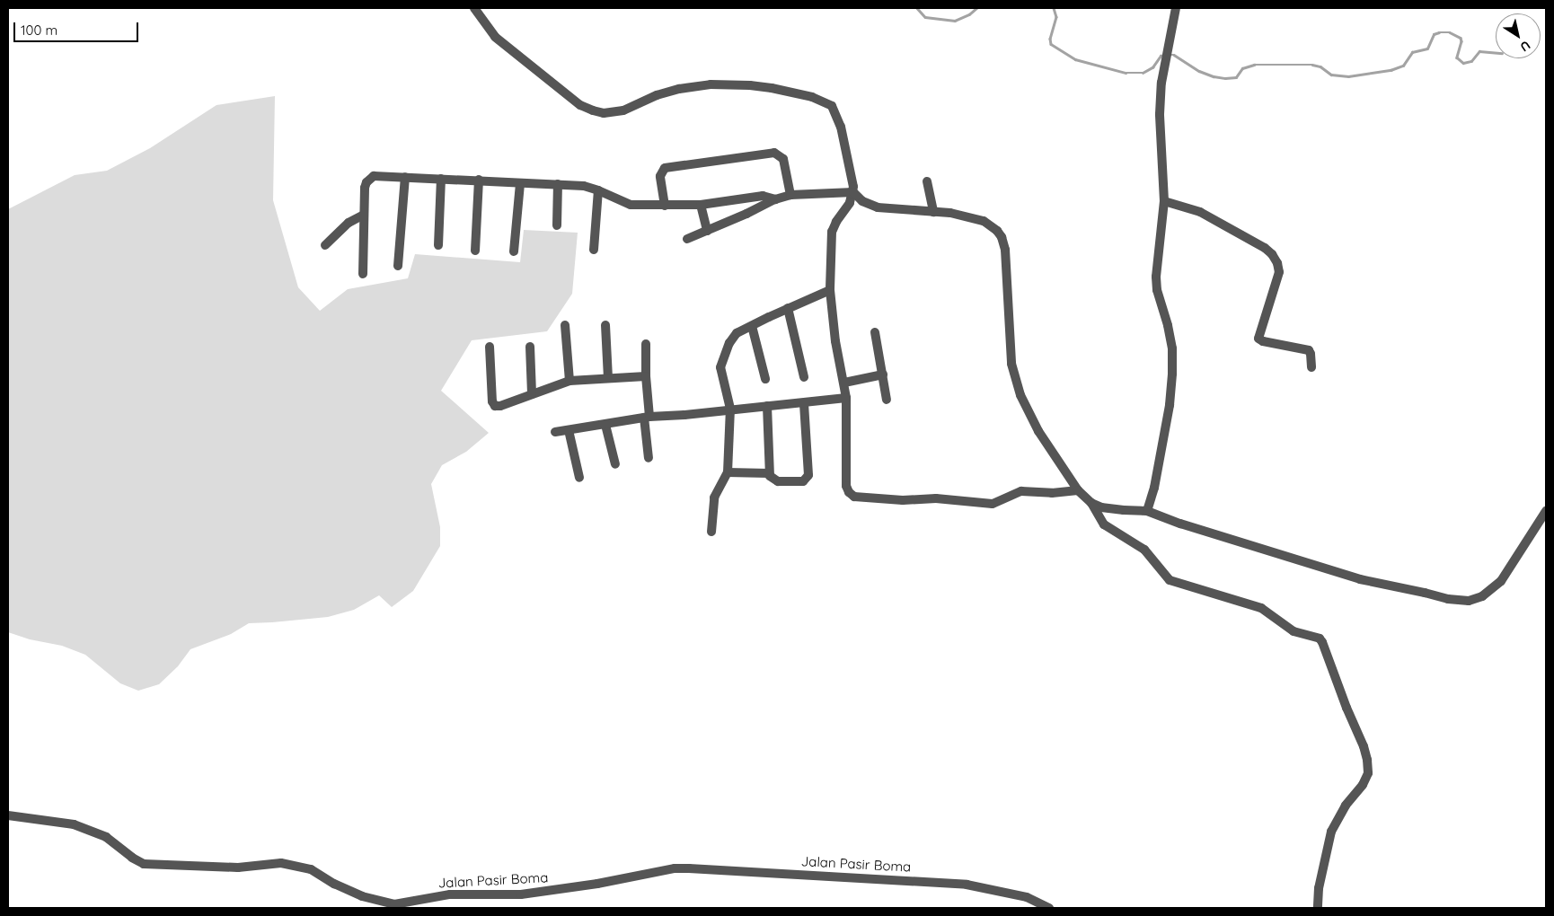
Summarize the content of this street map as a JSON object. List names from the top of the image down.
{
  "streets": {
    "street": ["Jalan Pasir Boma"]
  },
  "scale_bar": "100 m",
  "north": "bottom right"
}
